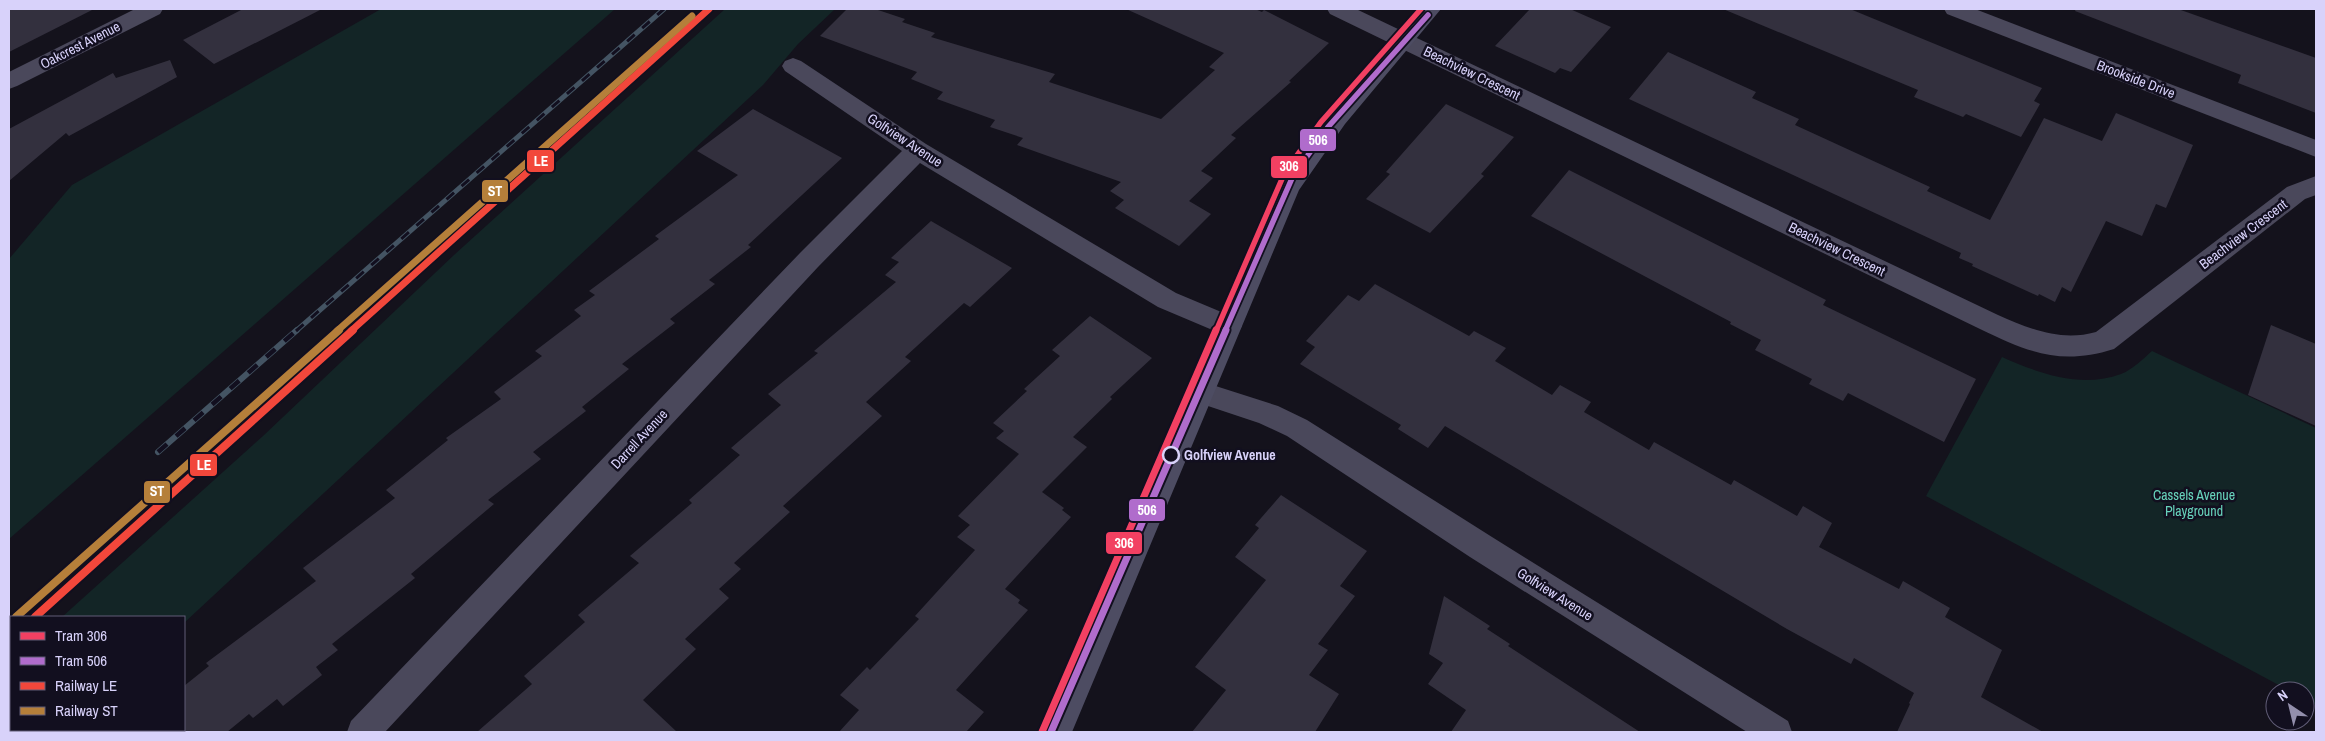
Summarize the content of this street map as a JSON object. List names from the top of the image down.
{
  "streets": {
    "street": [
      "Oakcrest Avenue",
      "Beachview Crescent",
      "Brookside Drive",
      "Golfview Avenue",
      "Darrell Avenue"
    ]
  },
  "crossings": [
    ["Golfview Avenue", "Darrell Avenue"]
  ],
  "parks": ["Cassels Avenue Playground"],
  "places": ["Golfview Avenue"],
  "lines": [
    "tram line 306",
    "rail line LE",
    "tram line 506",
    "rail line ST"
  ],
  "legend": [
    "Tram 306",
    "Tram 506",
    "Railway LE",
    "Railway ST"
  ],
  "north": "top left"
}
